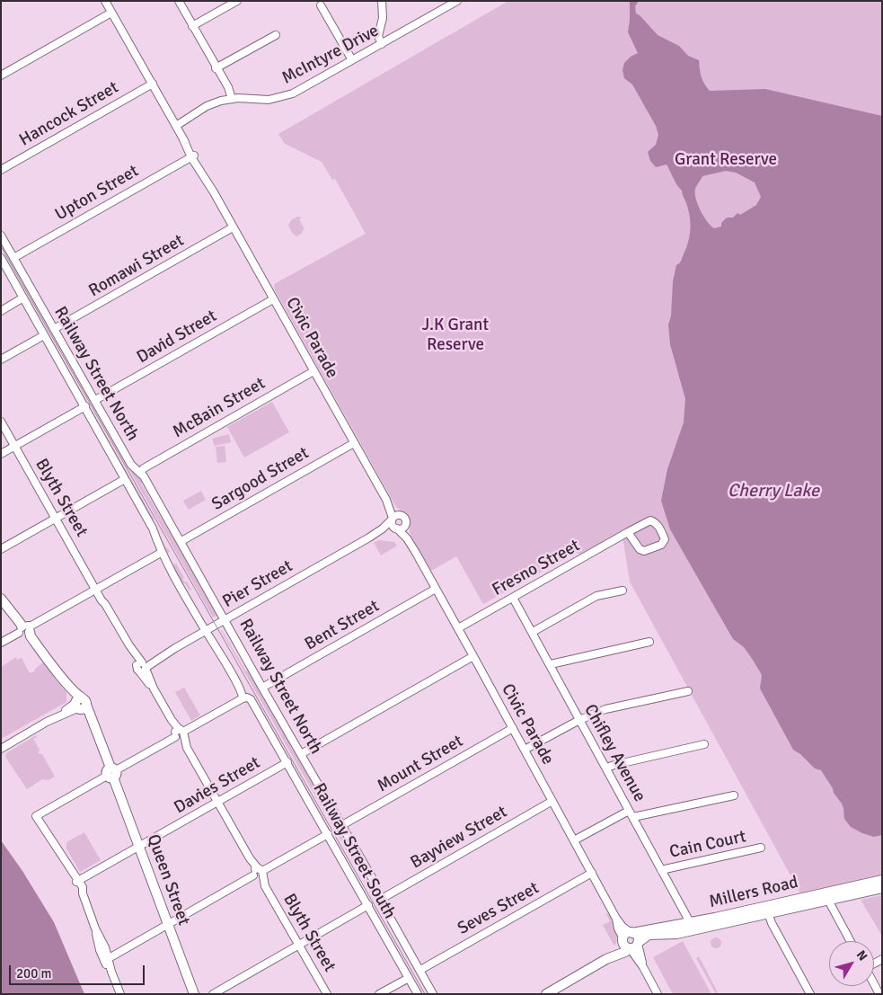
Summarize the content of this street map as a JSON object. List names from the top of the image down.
{
  "streets": {
    "main road": ["Queen Street", "Millers Road"],
    "street": [
      "McIntyre Drive",
      "Hancock Street",
      "Upton Street",
      "Romawi Street",
      "David Street",
      "Civic Parade",
      "Railway Street North",
      "McBain Street",
      "Sargood Street",
      "Blyth Street",
      "Fresno Street",
      "Pier Street",
      "Bent Street",
      "Chifley Avenue",
      "Mount Street",
      "Davies Street",
      "Bayview Street",
      "Cain Court",
      "Railway Street South",
      "Seves Street"
    ]
  },
  "crossings": [
    ["McIntyre Drive", "Civic Parade"],
    ["Hancock Street", "Civic Parade"],
    ["Upton Street", "Civic Parade"],
    ["Upton Street", "Railway Street North"],
    ["Romawi Street", "Civic Parade"],
    ["Romawi Street", "Railway Street North"],
    ["David Street", "Civic Parade"],
    ["David Street", "Railway Street North"],
    ["Civic Parade", "McBain Street"],
    ["Civic Parade", "Sargood Street"],
    ["Civic Parade", "Fresno Street"],
    ["Civic Parade", "Pier Street"],
    ["Civic Parade", "Bent Street"],
    ["Civic Parade", "Mount Street"],
    ["Civic Parade", "Bayview Street"],
    ["Civic Parade", "Millers Road"],
    ["Civic Parade", "Seves Street"],
    ["Railway Street North", "McBain Street"],
    ["Railway Street North", "Sargood Street"],
    ["Railway Street North", "Pier Street"],
    ["Railway Street North", "Bent Street"],
    ["Railway Street North", "Mount Street"],
    ["Railway Street North", "Bayview Street"],
    ["Railway Street North", "Seves Street"],
    ["Blyth Street", "Pier Street"],
    ["Blyth Street", "Davies Street"],
    ["Fresno Street", "Chifley Avenue"],
    ["Pier Street", "Railway Street South"],
    ["Chifley Avenue", "Cain Court"],
    ["Chifley Avenue", "Millers Road"],
    ["Davies Street", "Railway Street South"],
    ["Davies Street", "Queen Street"]
  ],
  "water": ["Cherry Lake"],
  "parks": ["Grant Reserve", "J.K Grant Reserve"],
  "scale_bar": "200 m",
  "north": "top right"
}
